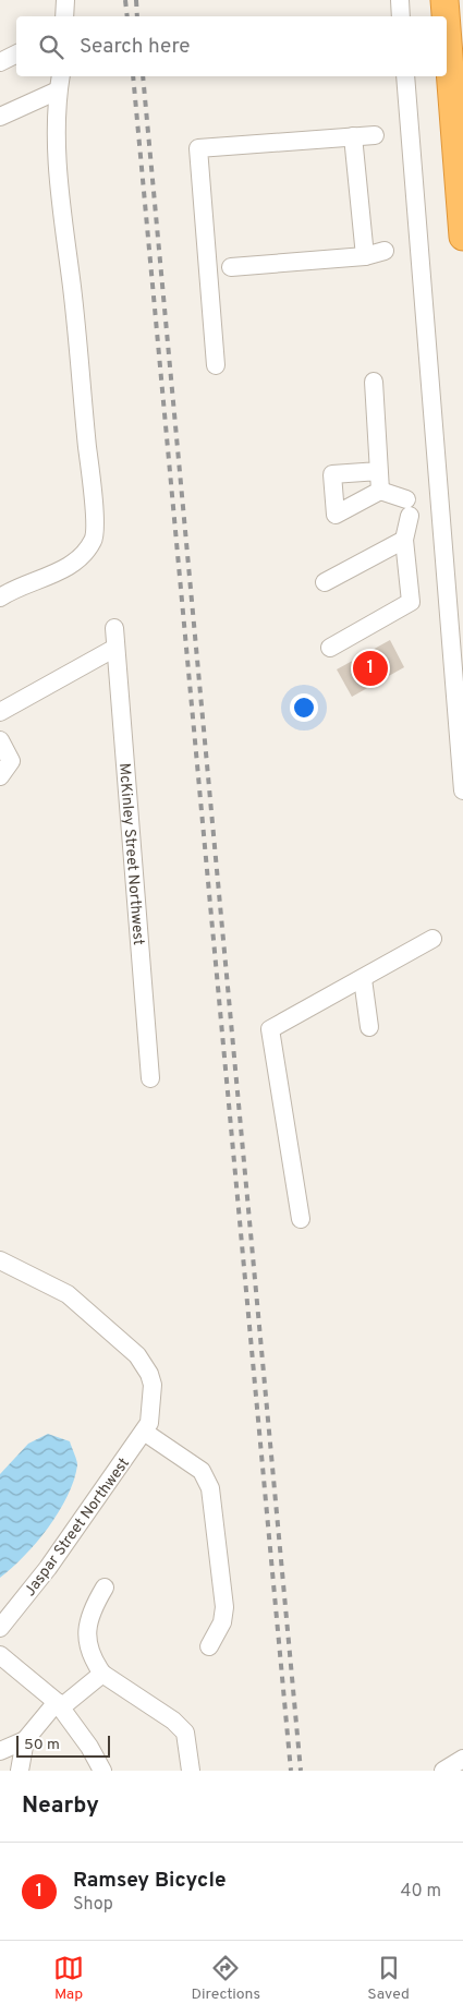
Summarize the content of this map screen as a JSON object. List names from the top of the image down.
{
  "streets": {
    "street": ["McKinley Street Northwest", "Jaspar Street Northwest"]
  },
  "scale_bar": "50 m",
  "page": {
    "search": "Search here",
    "pins": "1",
    "scale": "50 m",
    "heading": "Nearby",
    "list": [
      {
        "mark": "1",
        "name": "Ramsey Bicycle",
        "note": "Shop",
        "value": "40 m"
      }
    ],
    "nav": ["Map", "Directions", "Saved"]
  }
}
